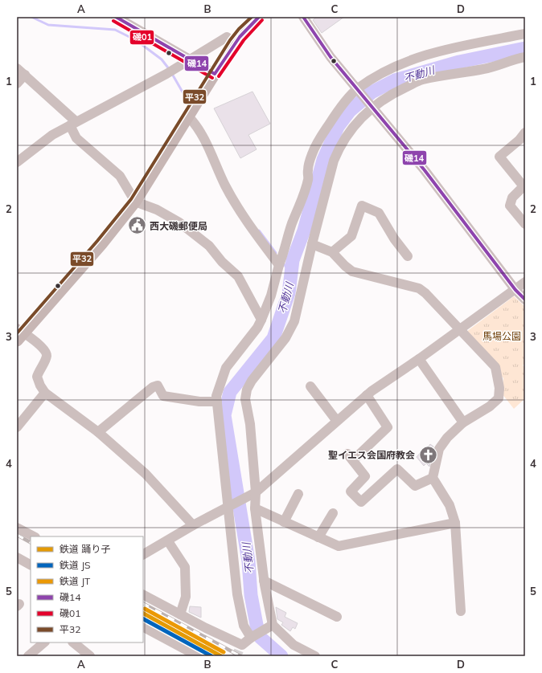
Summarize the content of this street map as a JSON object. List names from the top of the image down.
{
  "water": ["不動川"],
  "parks": ["馬場公園"],
  "places": {
    "public building": ["西大磯郵便局"],
    "church": ["聖イエス会国府教会"]
  },
  "lines": [
    "transit line 磯14",
    "transit line 平32",
    "transit line 磯01",
    "rail line JT",
    "rail line 踊り子",
    "rail line JS"
  ],
  "legend": [
    "鉄道 踊り子",
    "鉄道 JS",
    "鉄道 JT",
    "磯14",
    "磯01",
    "平32"
  ],
  "grid": {
    "columns": [
      "A",
      "B",
      "C",
      "D"
    ],
    "rows": [
      "1",
      "2",
      "3",
      "4",
      "5"
    ]
  }
}
